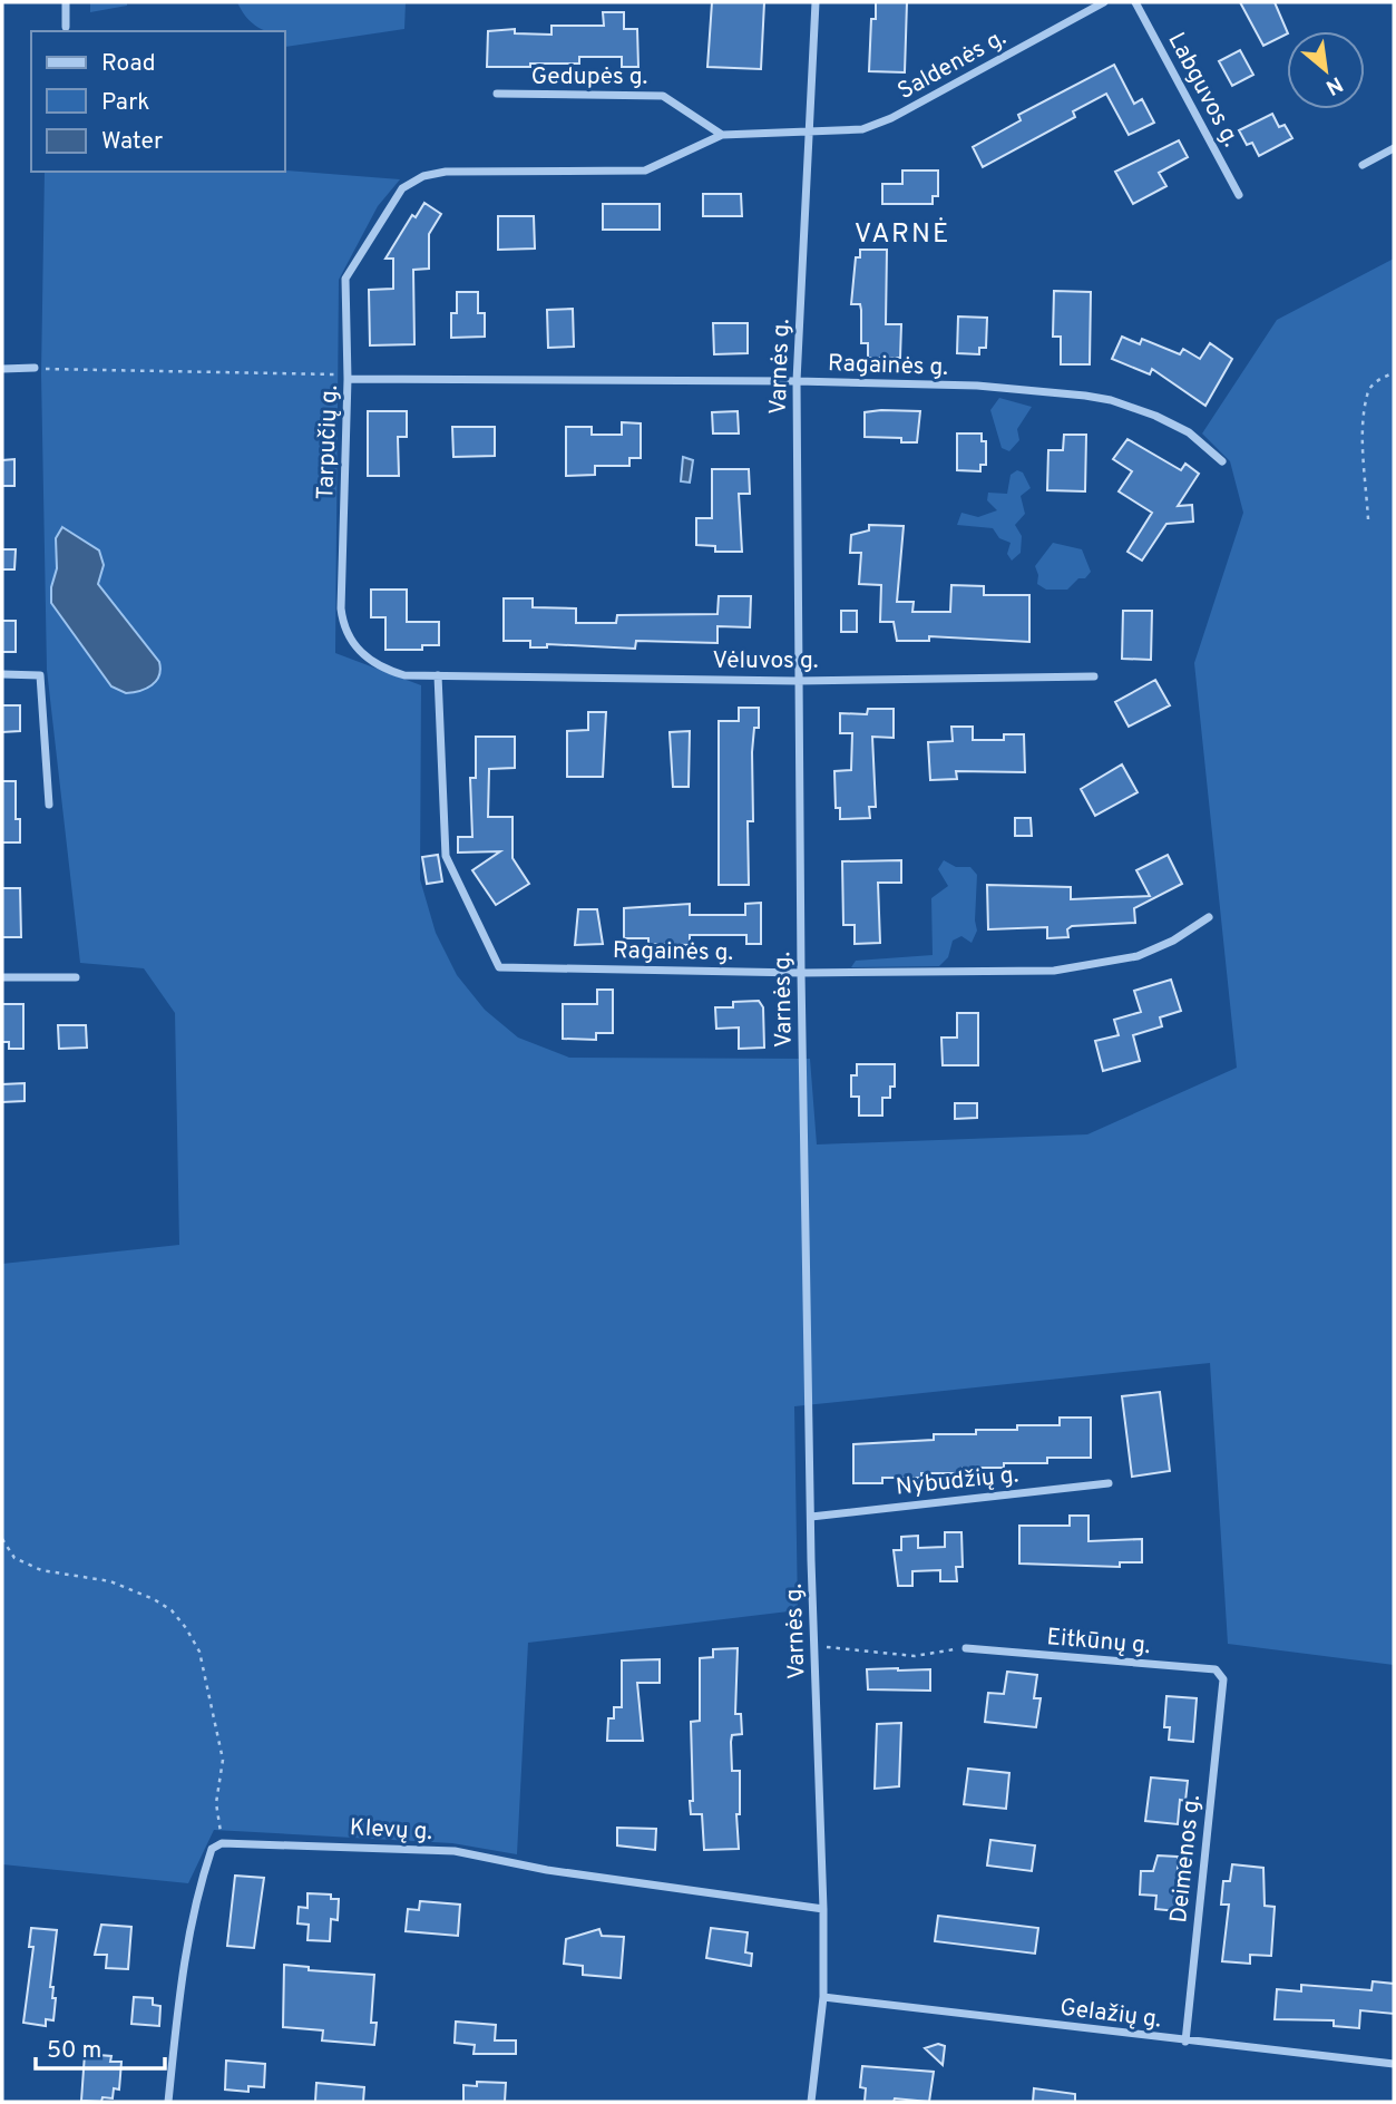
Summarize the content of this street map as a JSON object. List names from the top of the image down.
{
  "streets": {
    "street": [
      "Saldenės g.",
      "Gedupės g.",
      "Labguvos g.",
      "Ragainės g.",
      "Varnės g.",
      "Tarpučių g.",
      "Vėluvos g.",
      "Nybudžių g.",
      "Eitkūnų g.",
      "Klevų g.",
      "Deimenos g.",
      "Gelažių g."
    ]
  },
  "crossings": [
    ["Saldenės g.", "Varnės g."],
    ["Gedupės g.", "Tarpučių g."],
    ["Ragainės g.", "Varnės g."],
    ["Ragainės g.", "Tarpučių g."],
    ["Ragainės g.", "Vėluvos g."],
    ["Varnės g.", "Vėluvos g."],
    ["Varnės g.", "Nybudžių g."],
    ["Varnės g.", "Klevų g."],
    ["Varnės g.", "Gelažių g."],
    ["Tarpučių g.", "Vėluvos g."],
    ["Eitkūnų g.", "Deimenos g."],
    ["Deimenos g.", "Gelažių g."]
  ],
  "districts": ["VARNĖ"],
  "legend": ["Road", "Park", "Water"],
  "scale_bar": "50 m",
  "north": "bottom right"
}
